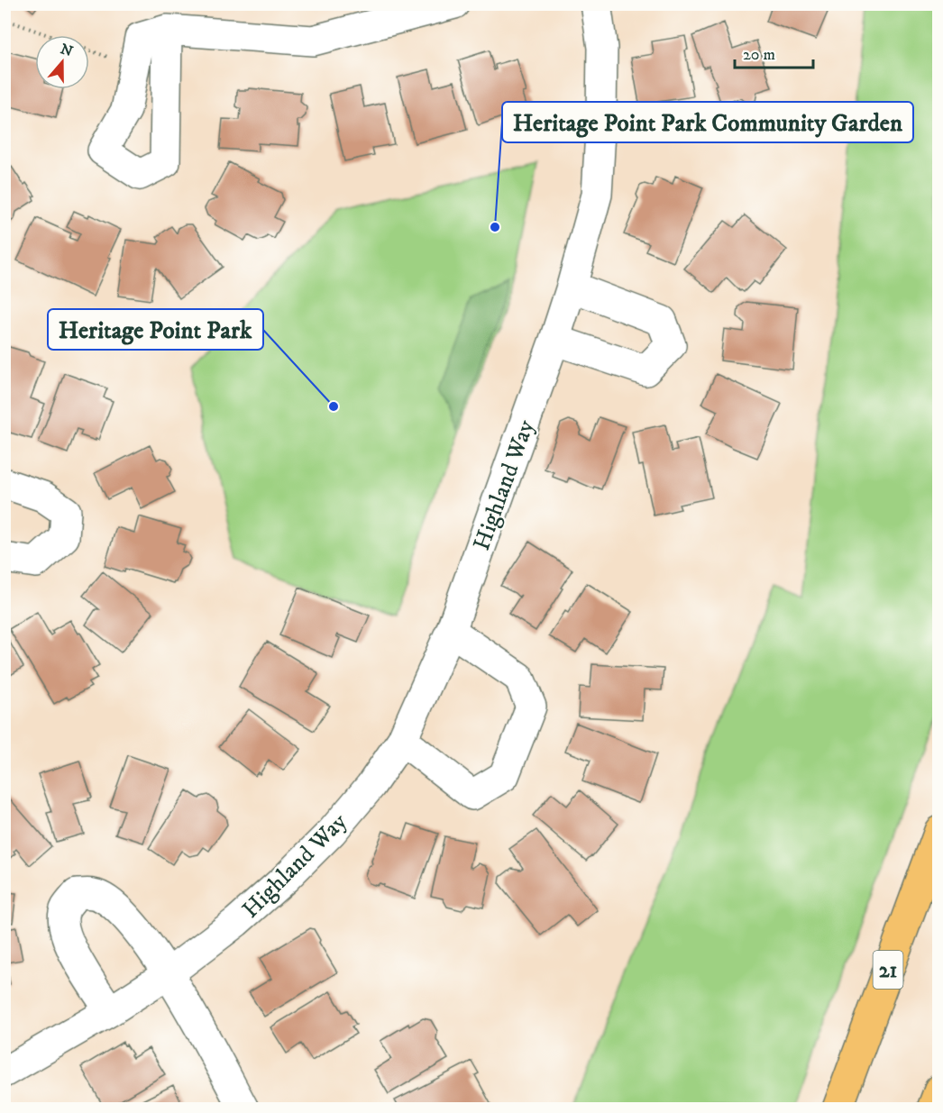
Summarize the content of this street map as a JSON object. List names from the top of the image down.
{
  "streets": {
    "main road": ["21"],
    "street": ["Highland Way"]
  },
  "places": ["Heritage Point Park Community Garden", "Heritage Point Park"],
  "scale_bar": "20 m",
  "north": "top"
}
